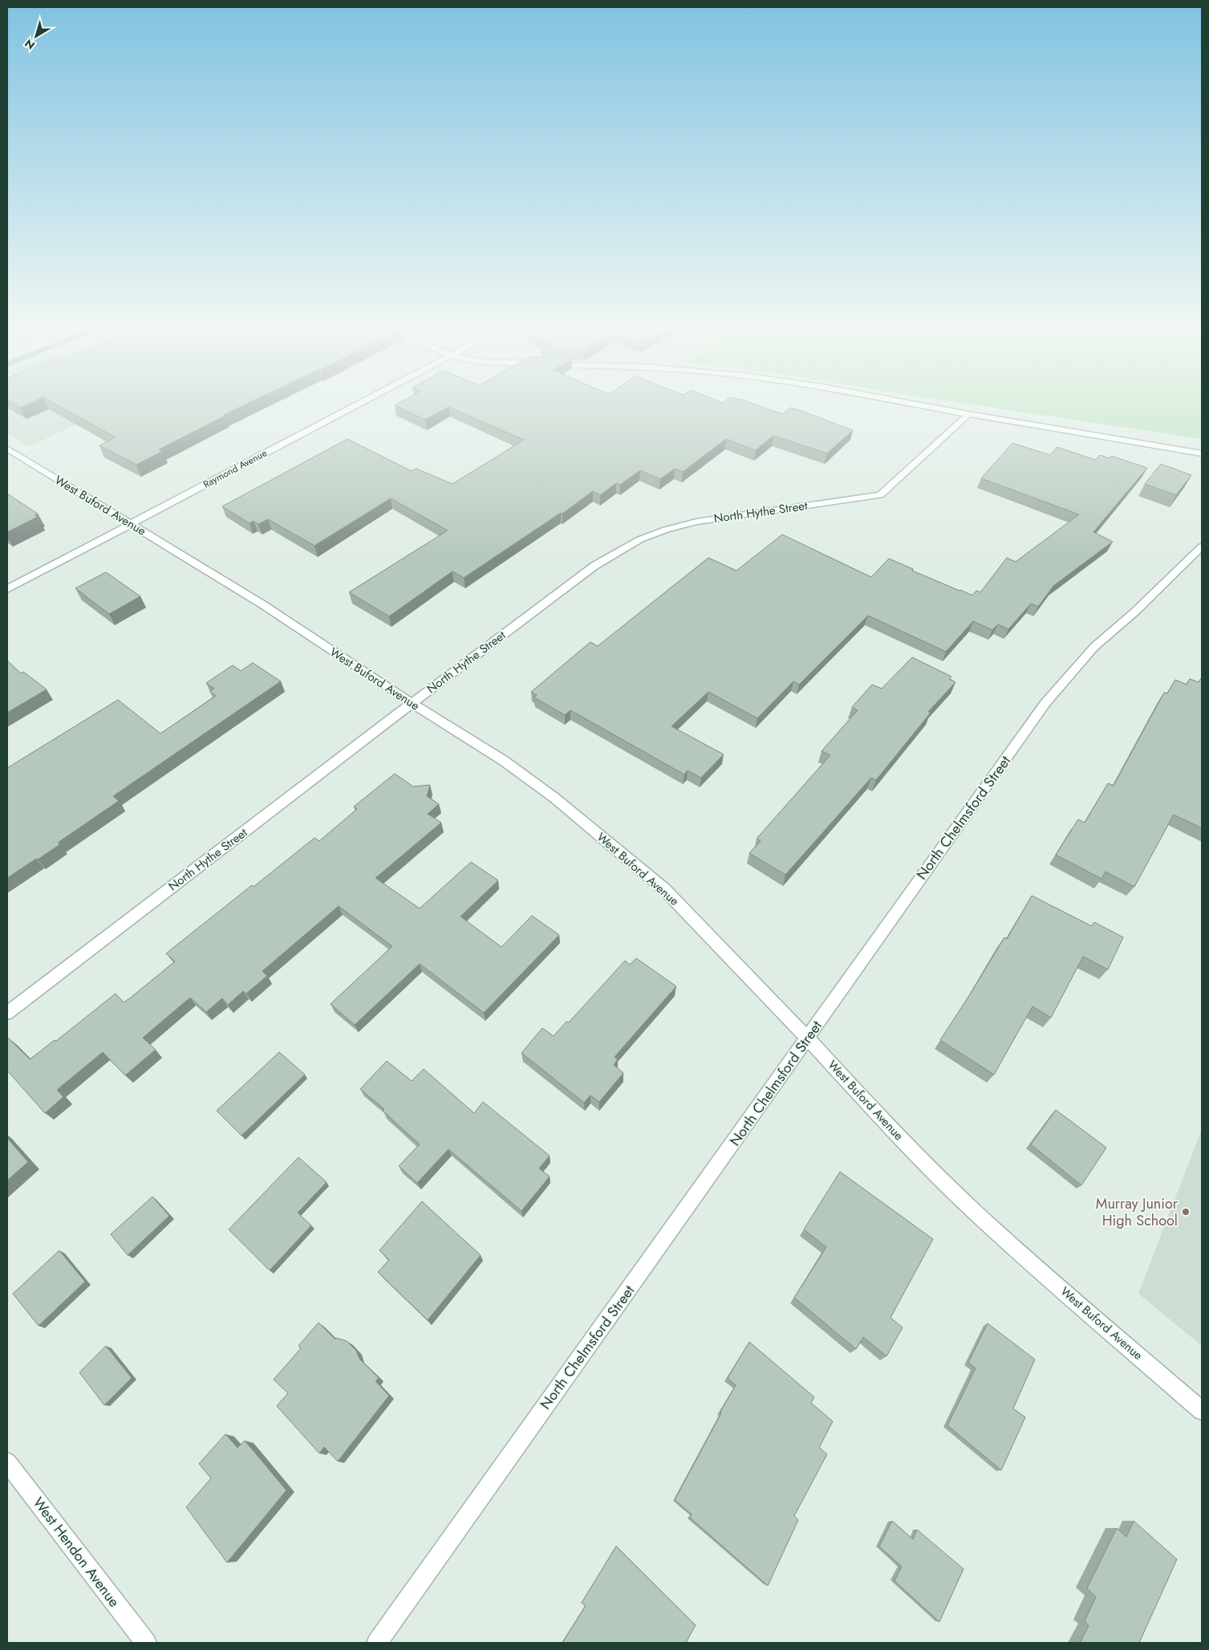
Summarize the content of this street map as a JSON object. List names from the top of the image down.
{
  "streets": {
    "street": [
      "Raymond Avenue",
      "West Buford Avenue",
      "North Hythe Street",
      "North Chelmsford Street",
      "West Hendon Avenue"
    ]
  },
  "crossings": [
    ["Raymond Avenue", "West Buford Avenue"],
    ["West Buford Avenue", "North Hythe Street"],
    ["West Buford Avenue", "North Chelmsford Street"]
  ],
  "places": ["Murray Junior High School"],
  "north": "bottom left"
}
